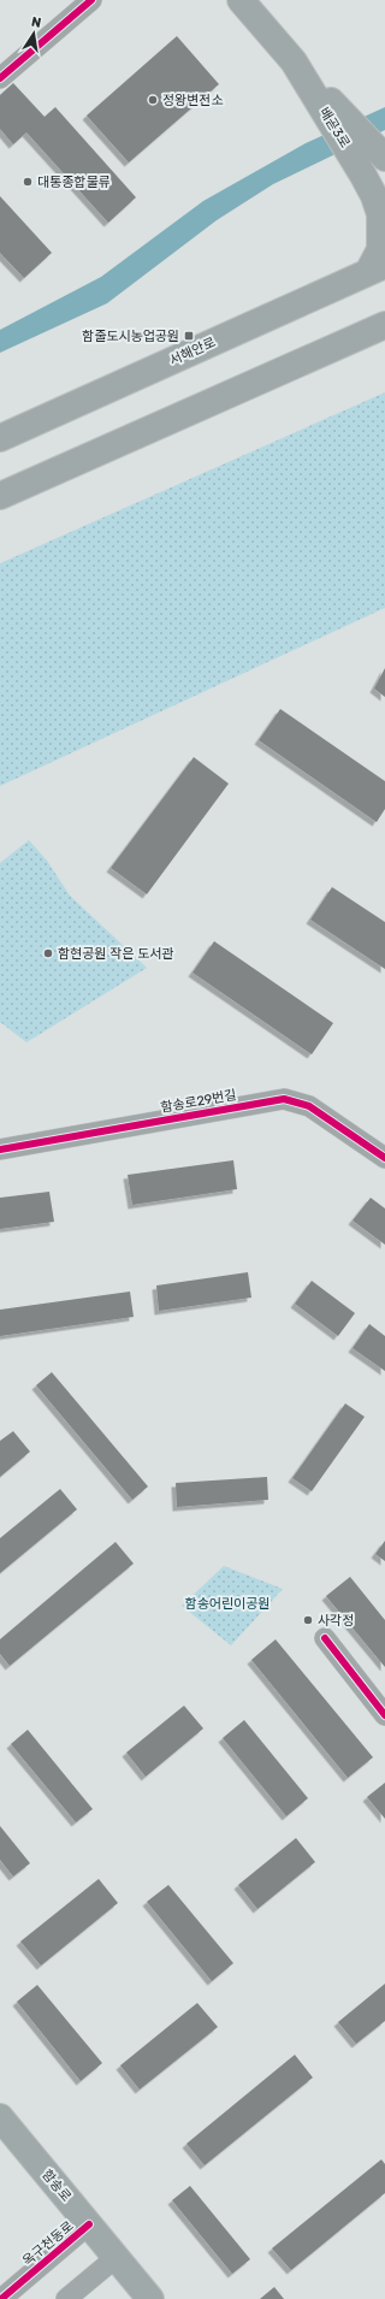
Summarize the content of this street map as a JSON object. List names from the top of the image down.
{
  "streets": {
    "main road": ["배곧3로", "서해안로", "함송로"],
    "street": ["함송로29번길", "옥구천동로"]
  },
  "crossings": [
    ["배곧3로", "서해안로"],
    ["함송로", "옥구천동로"]
  ],
  "parks": ["함송어린이공원"],
  "places": {
    "other": [
      "정왕변전소",
      "대통종합물류",
      "함현공원 작은 도서관",
      "사각정"
    ],
    "transit": ["함줄도시농업공원"]
  },
  "north": "top"
}
